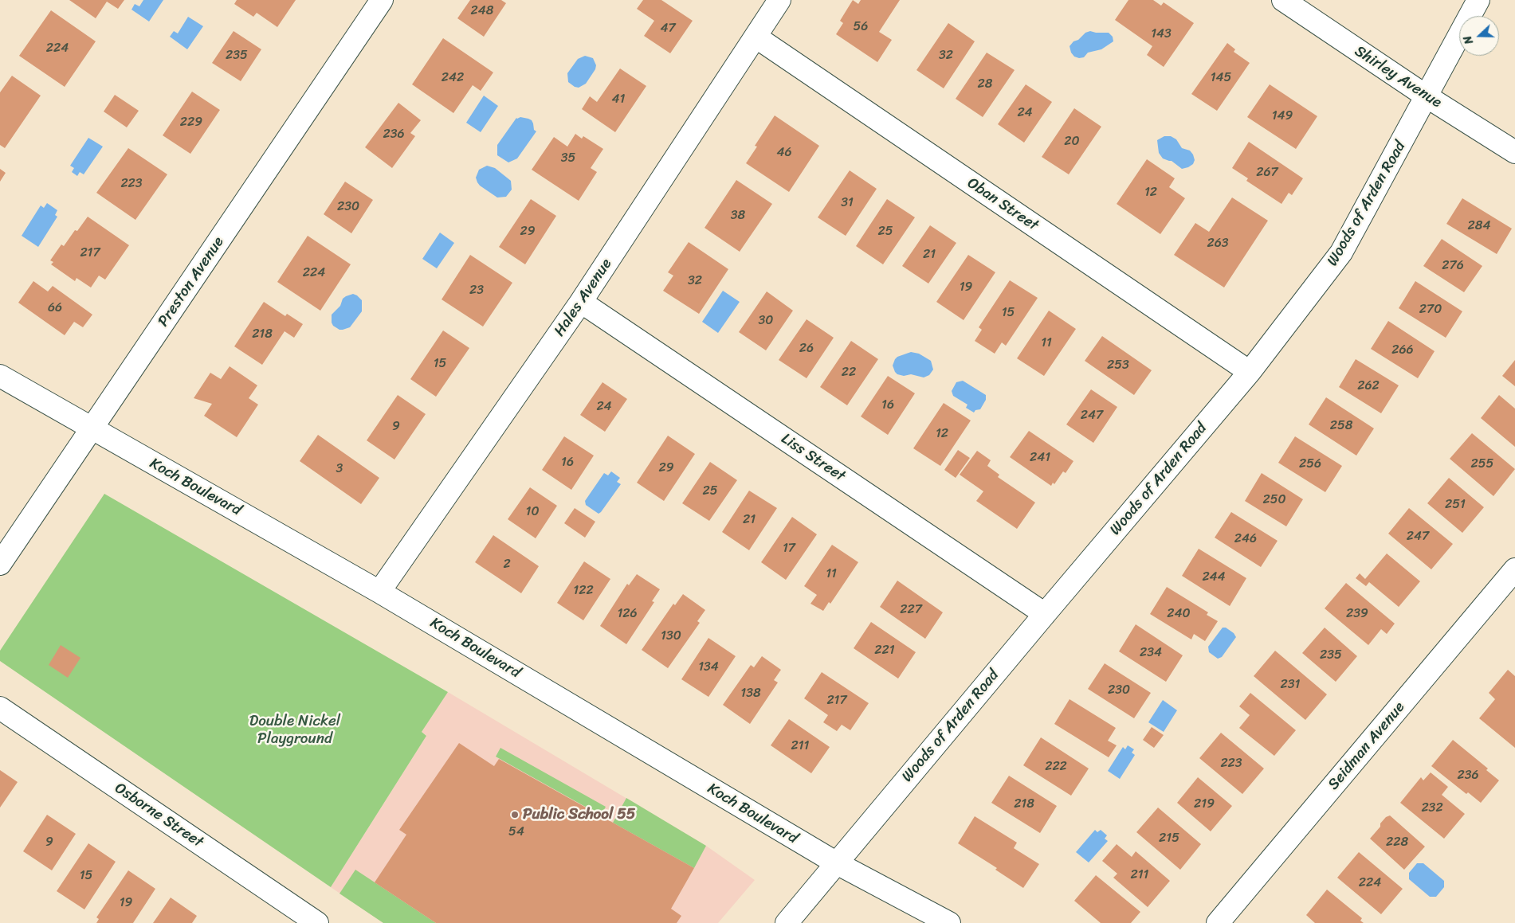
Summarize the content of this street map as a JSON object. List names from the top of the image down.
{
  "streets": {
    "street": [
      "Shirley Avenue",
      "Woods of Arden Road",
      "Oban Street",
      "Preston Avenue",
      "Hales Avenue",
      "Liss Street",
      "Koch Boulevard",
      "Seidman Avenue",
      "Osborne Street"
    ]
  },
  "crossings": [
    ["Shirley Avenue", "Woods of Arden Road"],
    ["Woods of Arden Road", "Oban Street"],
    ["Woods of Arden Road", "Liss Street"],
    ["Woods of Arden Road", "Koch Boulevard"],
    ["Oban Street", "Hales Avenue"],
    ["Preston Avenue", "Koch Boulevard"],
    ["Hales Avenue", "Liss Street"],
    ["Hales Avenue", "Koch Boulevard"]
  ],
  "parks": ["Double Nickel Playground"],
  "places": ["Public School 55"],
  "house_numbers": [
    "248",
    "56",
    "47",
    "143",
    "224",
    "235",
    "32",
    "242",
    "145",
    "28",
    "41",
    "24",
    "149",
    "229",
    "236",
    "20",
    "46",
    "35",
    "267",
    "223",
    "12",
    "31",
    "230",
    "38",
    "284",
    "29",
    "25",
    "263",
    "217",
    "21",
    "276",
    "224",
    "32",
    "19",
    "23",
    "66",
    "270",
    "15",
    "30",
    "218",
    "11",
    "26",
    "266",
    "15",
    "253",
    "22",
    "262",
    "16",
    "24",
    "247",
    "258",
    "9",
    "12",
    "241",
    "16",
    "256",
    "255",
    "29",
    "3",
    "25",
    "250",
    "251",
    "10",
    "21",
    "247",
    "246",
    "17",
    "2",
    "11",
    "244",
    "122",
    "227",
    "126",
    "240",
    "239",
    "130",
    "221",
    "234",
    "235",
    "134",
    "231",
    "230",
    "138",
    "217",
    "211",
    "223",
    "222",
    "236",
    "218",
    "219",
    "232",
    "54",
    "215",
    "9",
    "228",
    "211",
    "15",
    "224",
    "19"
  ],
  "north": "left"
}
